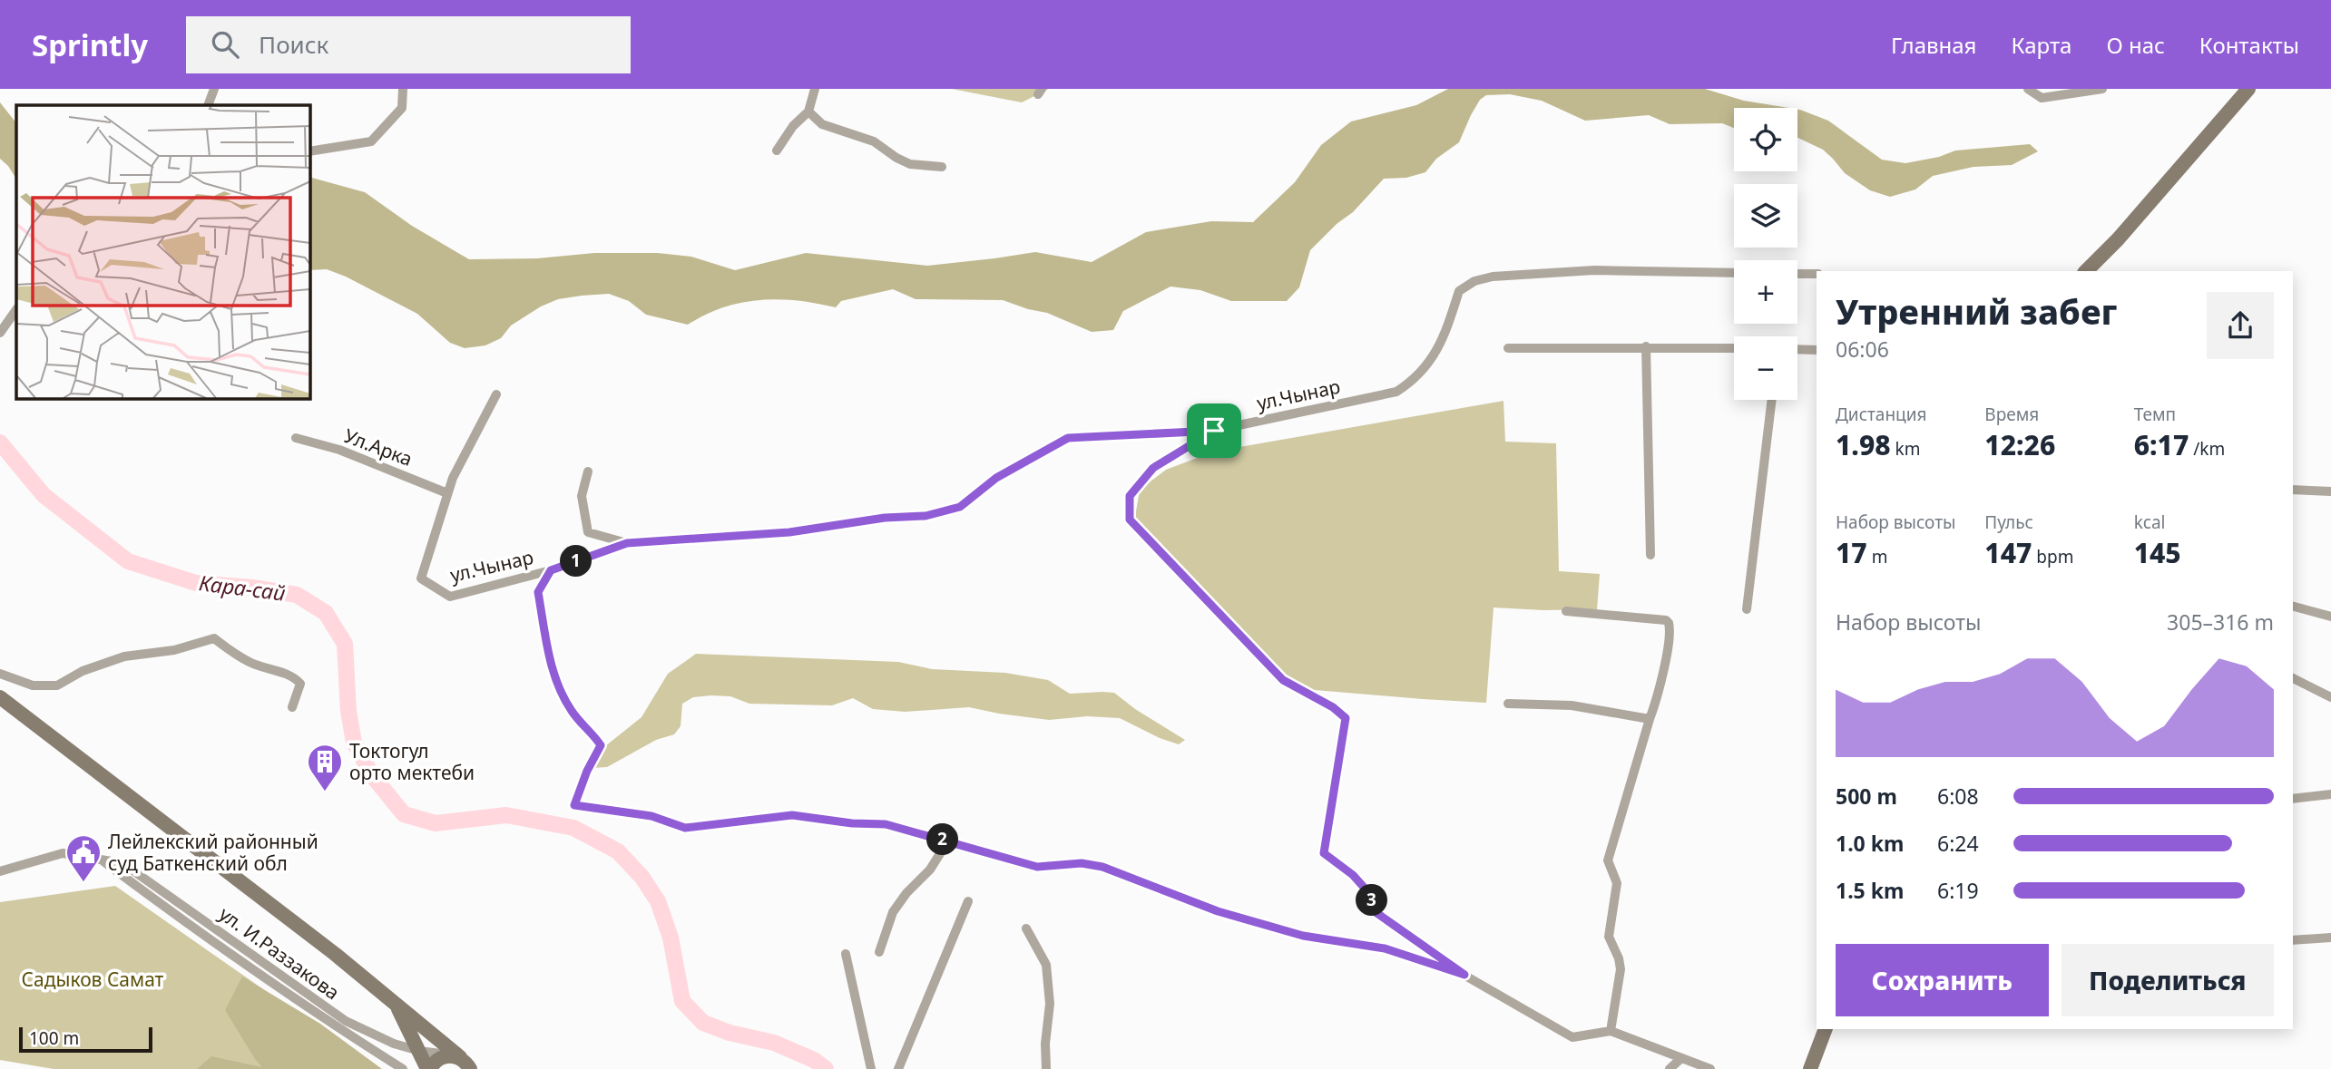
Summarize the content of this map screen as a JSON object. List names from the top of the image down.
{
  "streets": {
    "street": ["ул.Чынар", "Ул.Арка", "ул. И.Раззакова"]
  },
  "crossings": [
    ["ул.Чынар", "Ул.Арка"]
  ],
  "water": ["Кара-сай"],
  "parks": ["Садыков Самат"],
  "places": {
    "building": ["Токтогул орто мектеби"],
    "public building": ["Лейлекский районный суд Баткенский обл"]
  },
  "scale_bar": "100 m",
  "page": {
    "header": "Sprintly",
    "search": "Поиск",
    "nav": [
      "Главная",
      "Карта",
      "О нас",
      "Контакты"
    ],
    "map_buttons": ["+", "−"],
    "heading": ["Утренний забег", "06:06"],
    "stats": [
      ["Дистанция", "1.98 km"],
      ["Время", "12:26"],
      ["Темп", "6:17 /km"],
      ["Набор высоты", "17 m"],
      ["Пульс", "147 bpm"],
      ["kcal", "145"]
    ],
    "pins": ["1", "2", "3"],
    "chart": ["Набор высоты", "305–316 m"],
    "list": [
      {
        "name": "500 m",
        "note": "6:08"
      },
      {
        "name": "1.0 km",
        "note": "6:24"
      },
      {
        "name": "1.5 km",
        "note": "6:19"
      }
    ],
    "buttons": ["Сохранить", "Поделиться"],
    "scale": "100 m"
  }
}
